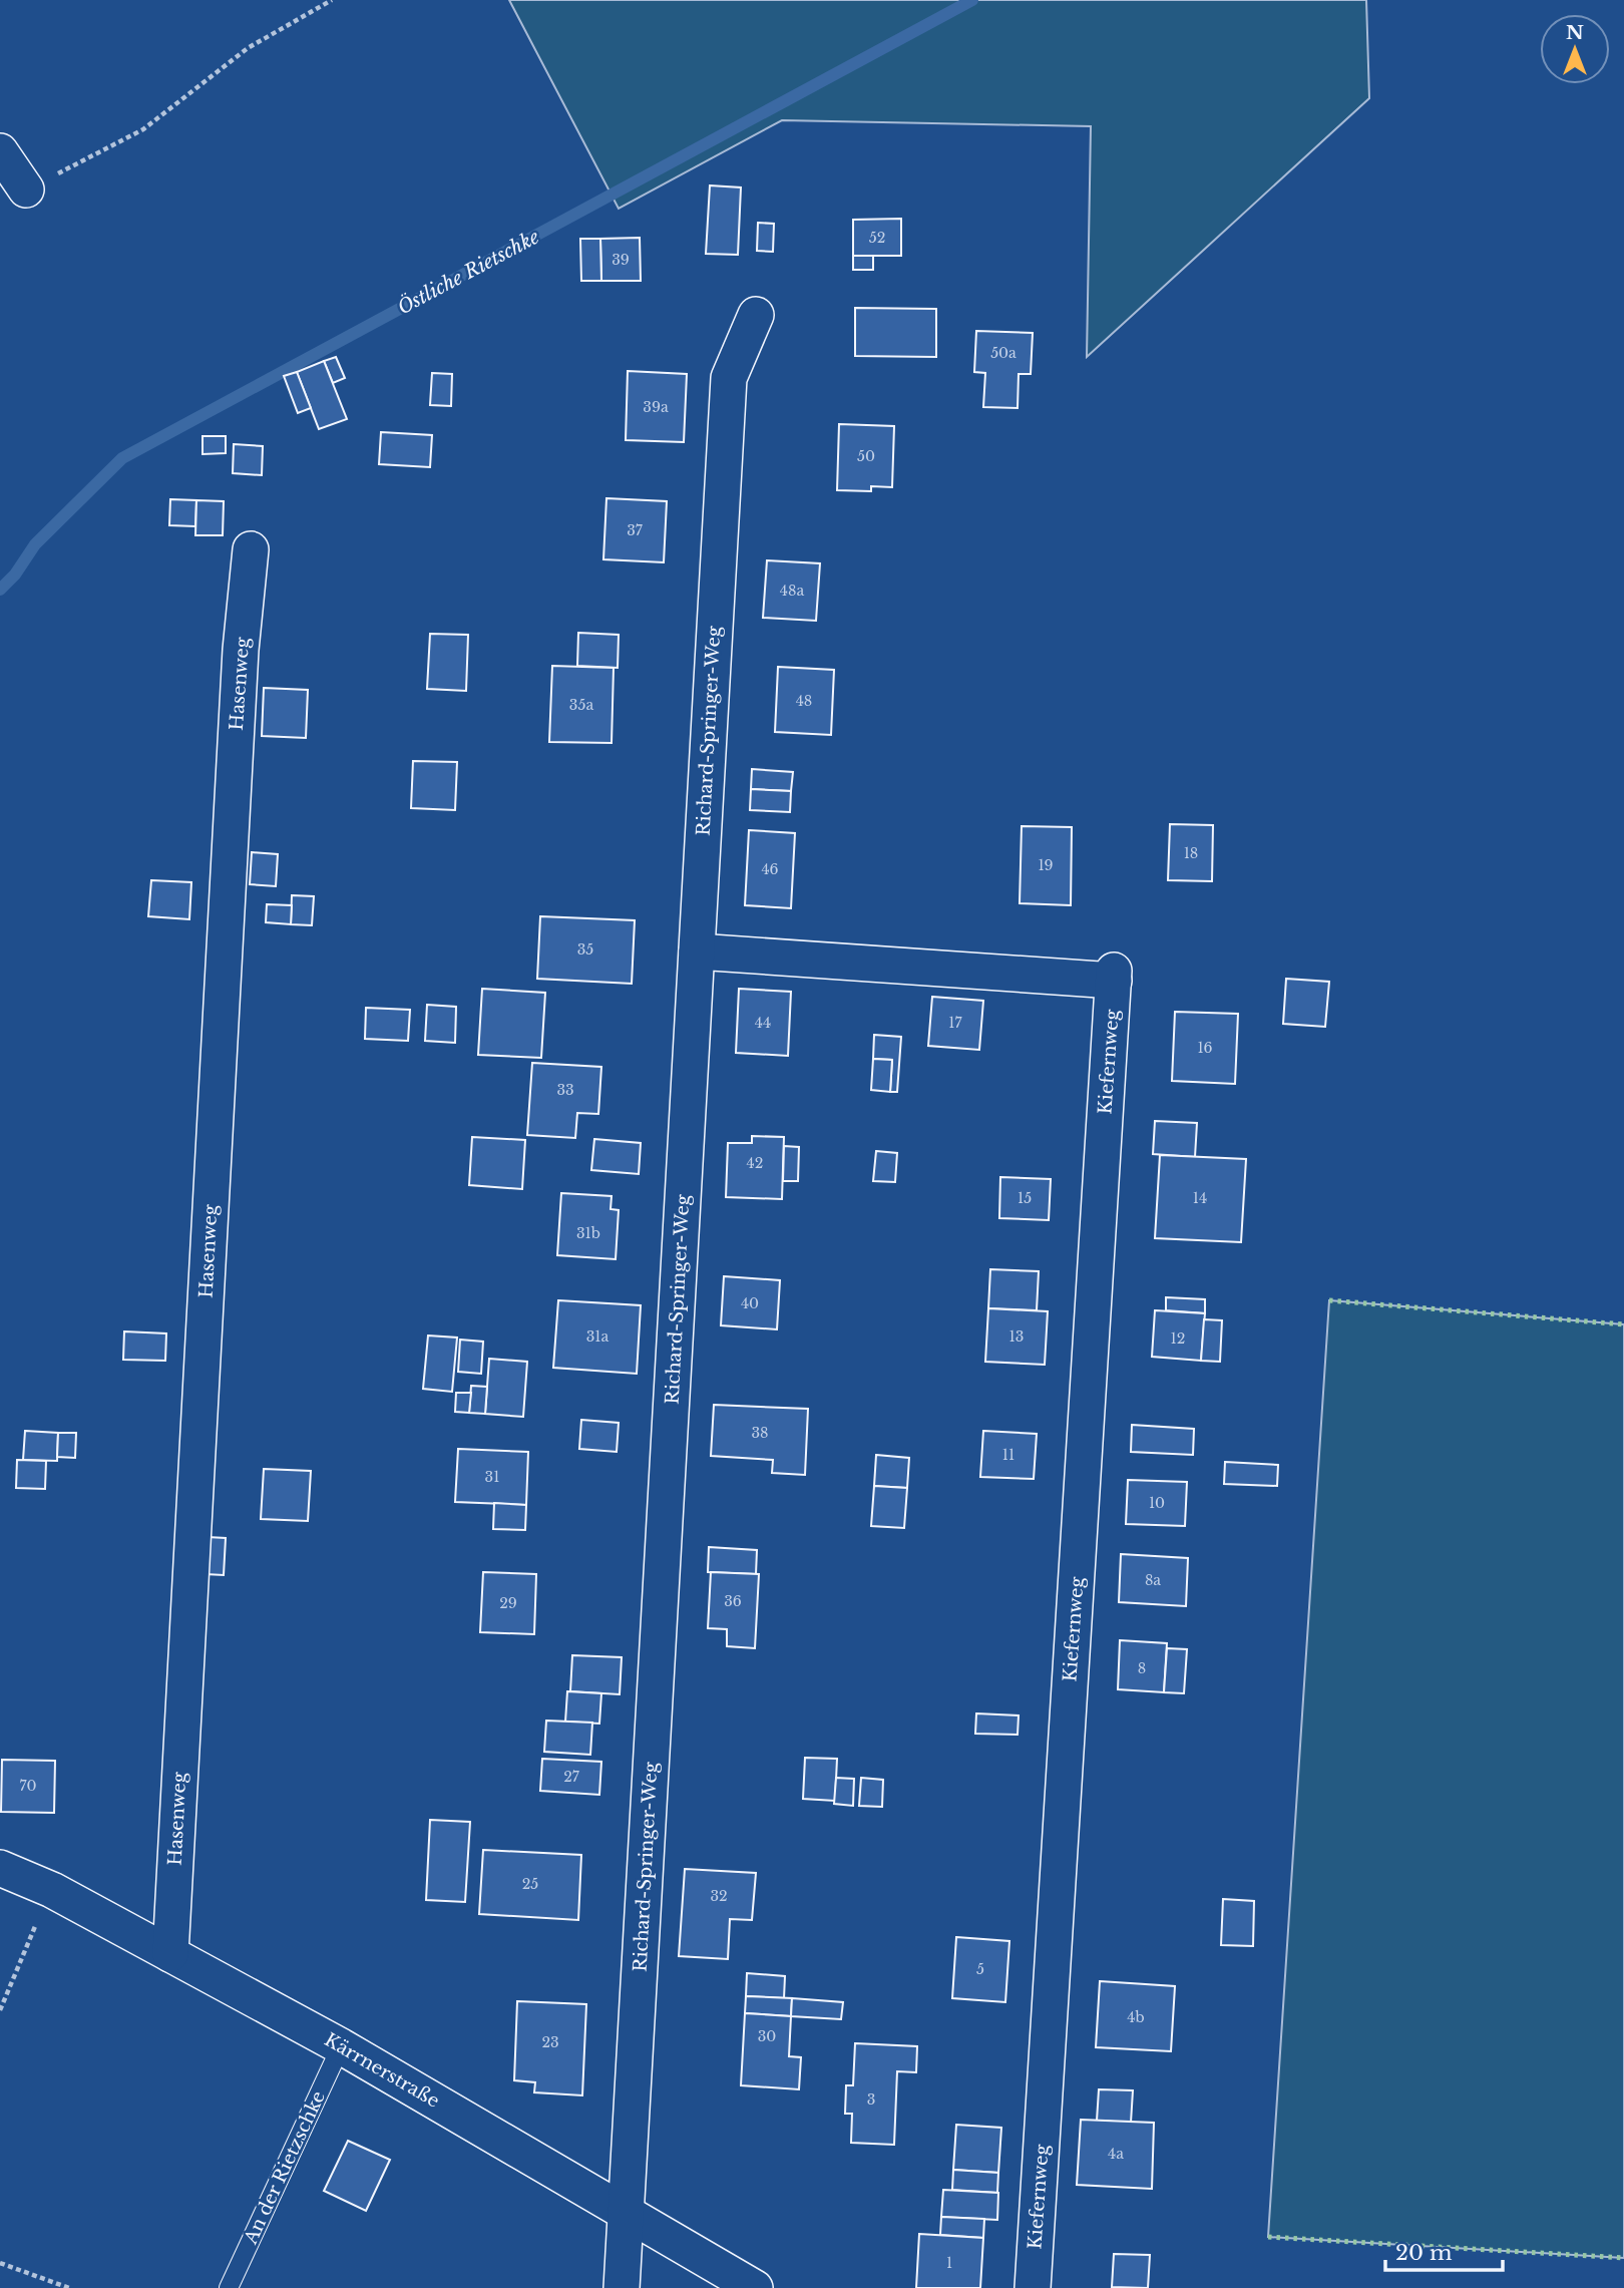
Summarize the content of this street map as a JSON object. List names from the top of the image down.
{
  "streets": {
    "street": [
      "Hasenweg",
      "Richard-Springer-Weg",
      "Kiefernweg",
      "Kärrnerstraße"
    ],
    "lane": ["An der Rietzschke"]
  },
  "crossings": [
    ["Hasenweg", "Kärrnerstraße"],
    ["Richard-Springer-Weg", "Kiefernweg"],
    ["Richard-Springer-Weg", "Kärrnerstraße"],
    ["Kärrnerstraße", "An der Rietzschke"]
  ],
  "water": ["Östliche Rietschke"],
  "house_numbers": [
    "52",
    "39",
    "50a",
    "39a",
    "50",
    "37",
    "48a",
    "48",
    "35a",
    "18",
    "19",
    "46",
    "35",
    "44",
    "17",
    "16",
    "33",
    "42",
    "15",
    "14",
    "31b",
    "40",
    "31a",
    "13",
    "12",
    "38",
    "11",
    "31",
    "10",
    "8a",
    "36",
    "29",
    "8",
    "27",
    "70",
    "25",
    "32",
    "5",
    "4b",
    "30",
    "23",
    "3",
    "4a",
    "1"
  ],
  "scale_bar": "20 m",
  "north": "top"
}
